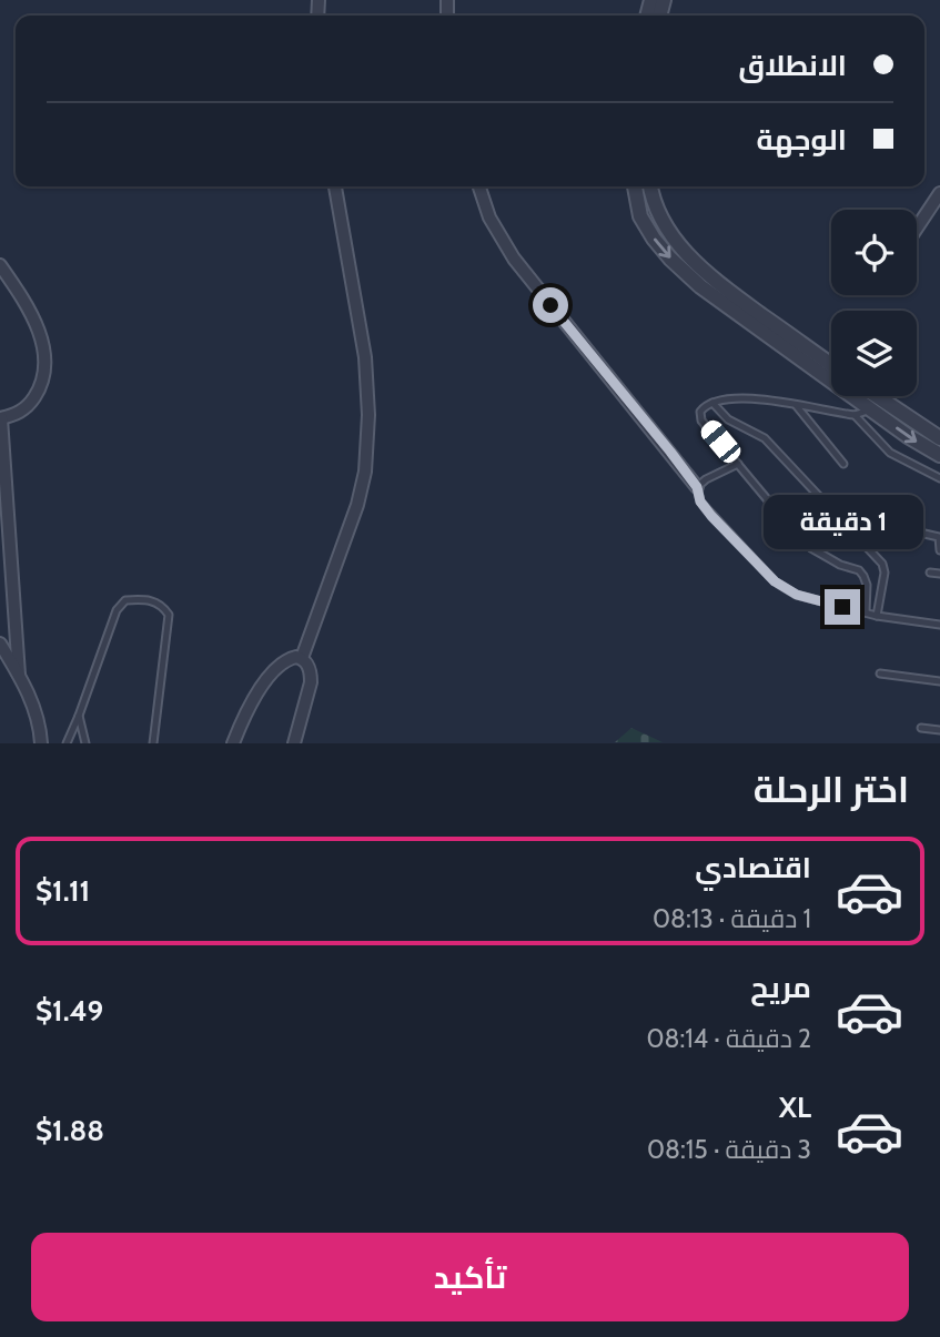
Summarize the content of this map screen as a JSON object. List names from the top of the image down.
{
  "page": {
    "banner": ["الانطلاق", "الوجهة"],
    "bubble": "1 دقيقة",
    "heading": "اختر الرحلة",
    "list": [
      {
        "name": "اقتصادي",
        "note": "1 دقيقة · 08:13",
        "value": "$1.11"
      },
      {
        "name": "مريح",
        "note": "2 دقيقة · 08:14",
        "value": "$1.49"
      },
      {
        "name": "XL",
        "note": "3 دقيقة · 08:15",
        "value": "$1.88"
      }
    ],
    "buttons": "تأكيد"
  }
}
